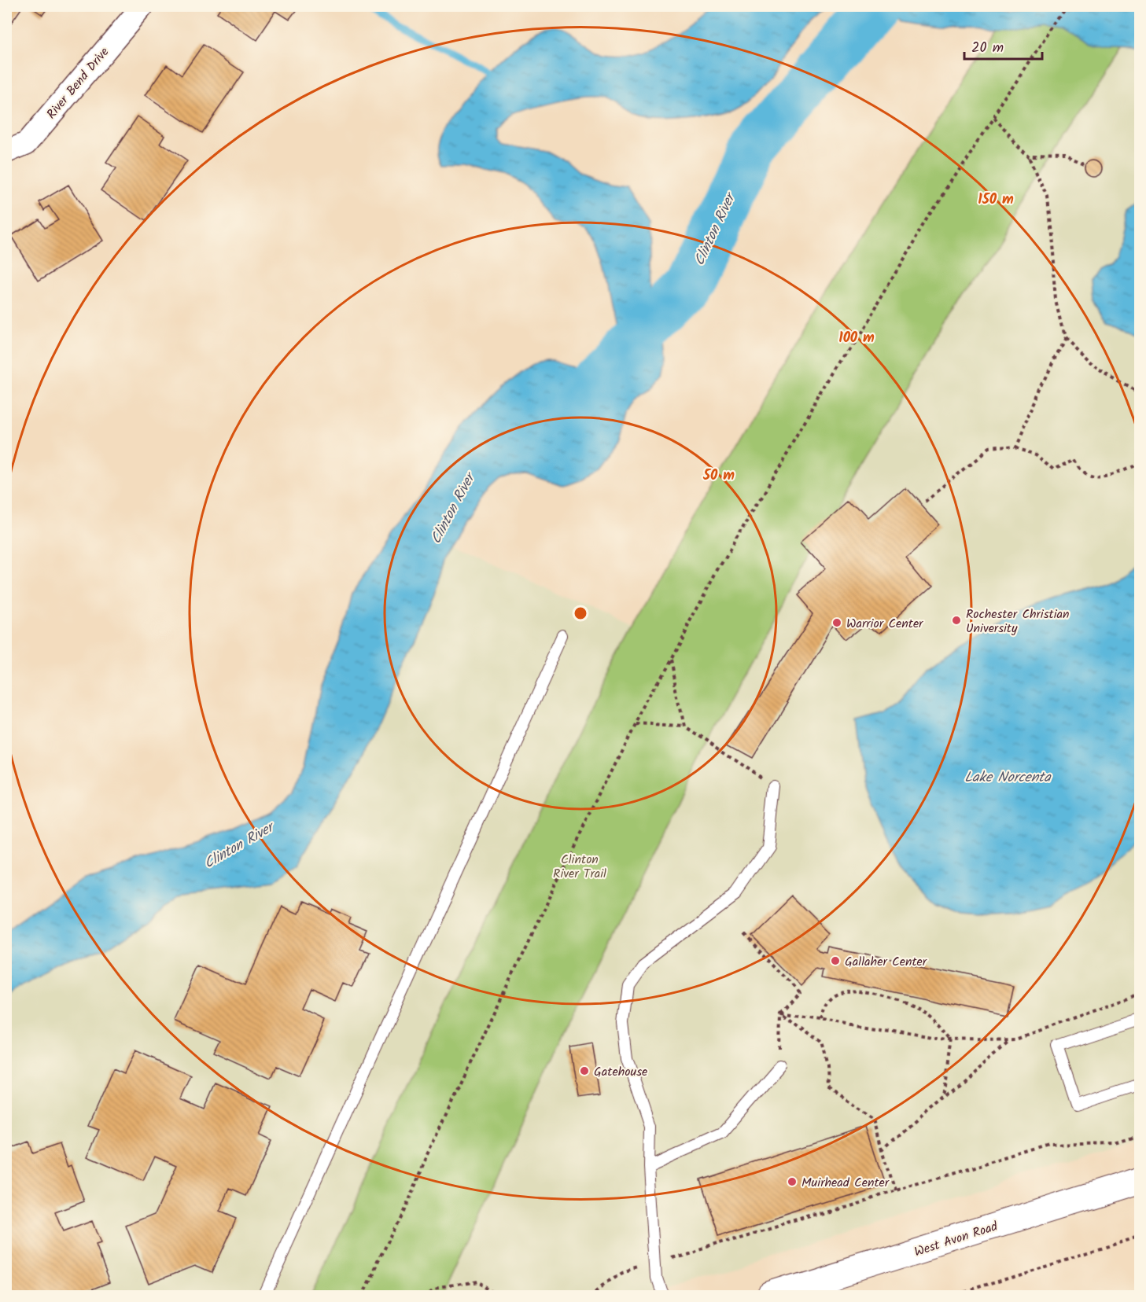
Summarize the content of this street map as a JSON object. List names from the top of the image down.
{
  "streets": {
    "main road": ["West Avon Road"],
    "street": ["River Bend Drive"]
  },
  "water": ["Clinton River", "Lake Norcenta"],
  "parks": ["Clinton River Trail"],
  "places": [
    "Rochester Christian University",
    "Warrior Center",
    "Gallaher Center",
    "Gatehouse",
    "Muirhead Center"
  ],
  "scale_bar": "20 m",
  "rings": ["150 m", "100 m", "50 m"]
}
